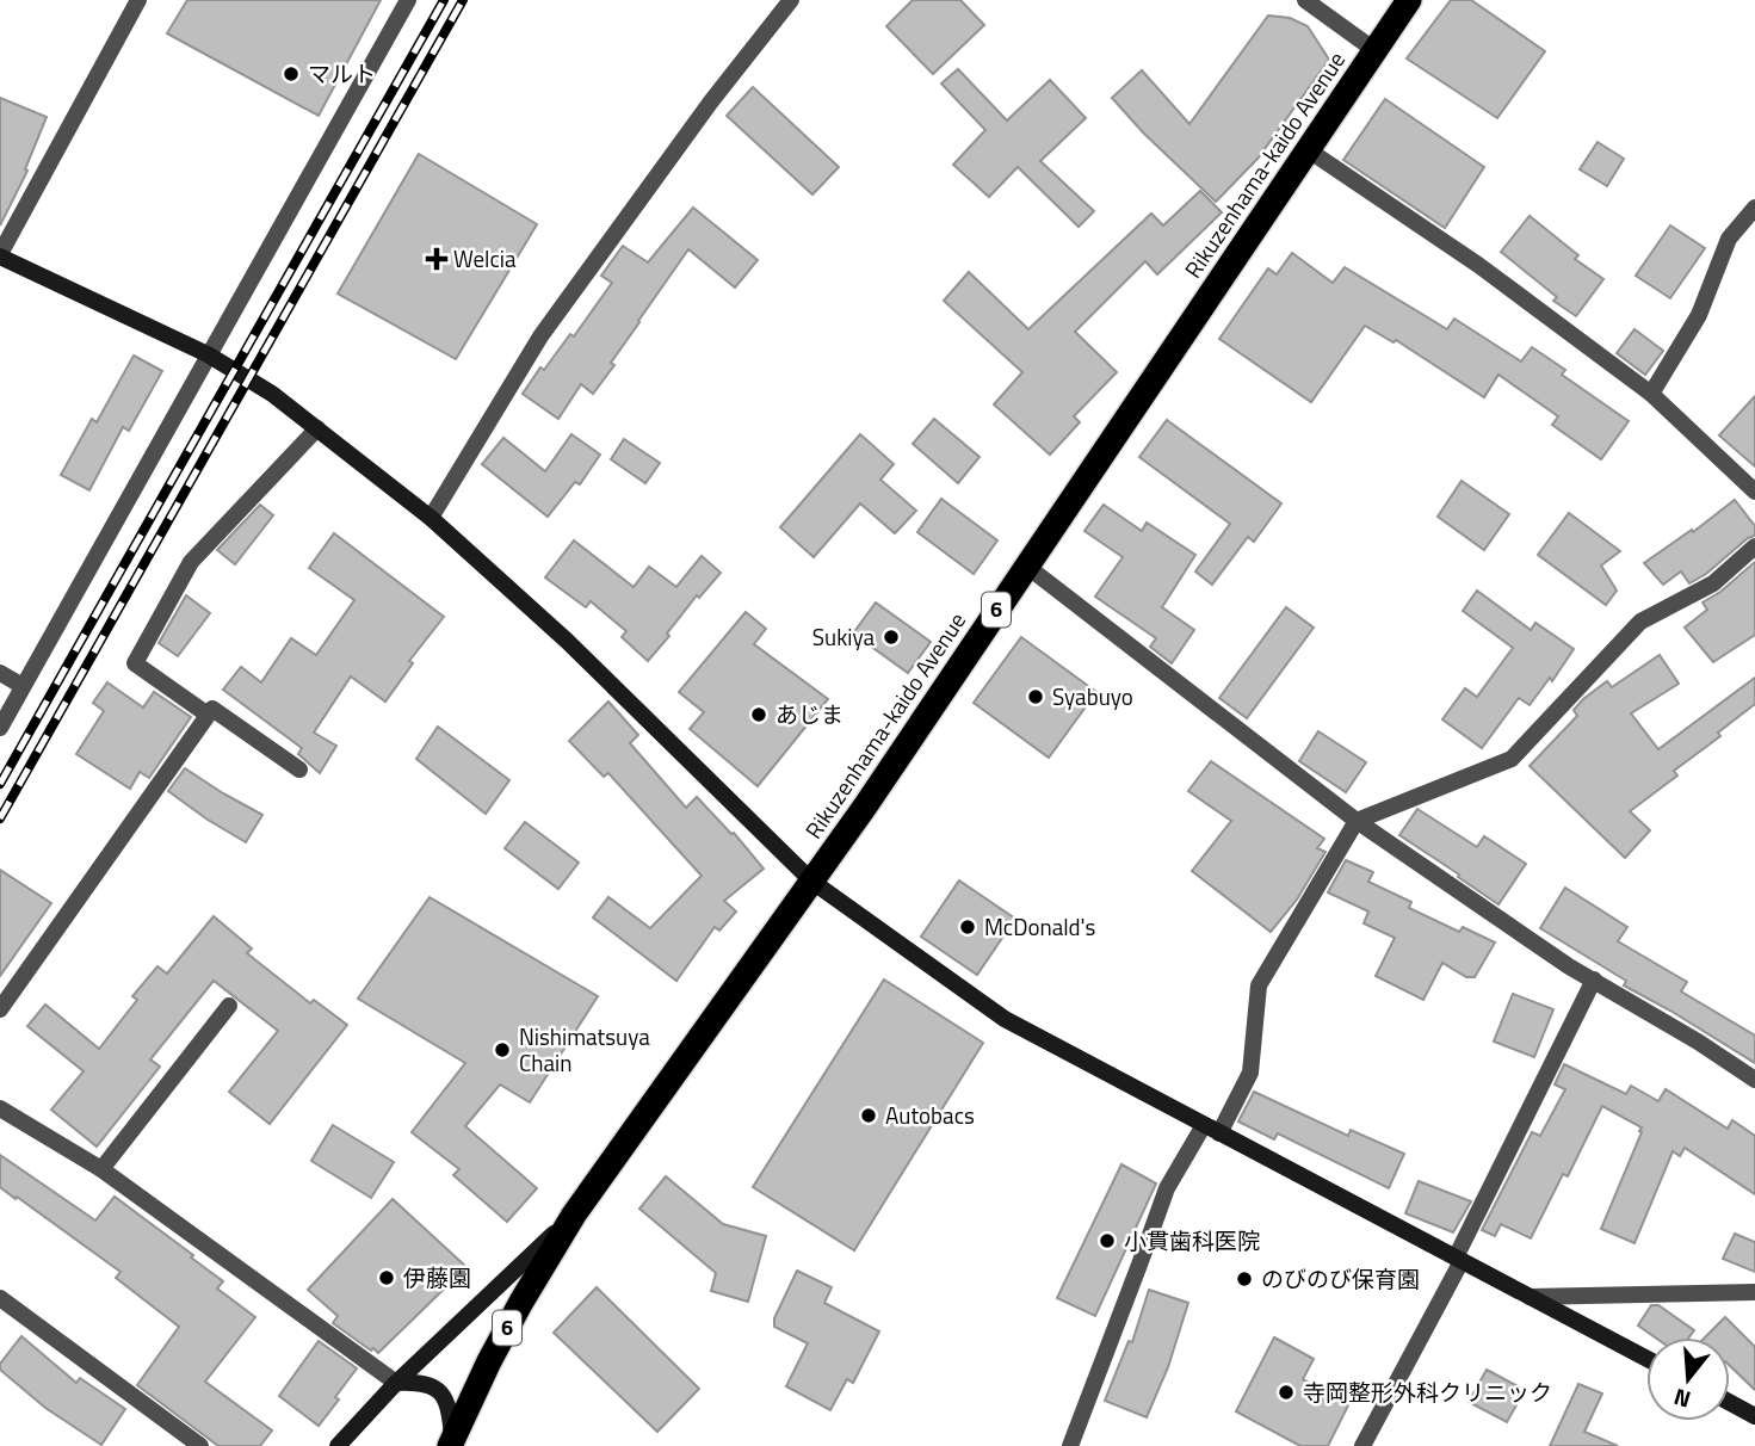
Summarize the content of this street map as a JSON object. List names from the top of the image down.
{
  "streets": {
    "highway": ["Rikuzenhama-kaido Avenue", "6"]
  },
  "places": {
    "other": [
      "マルト",
      "Sukiya",
      "Syabuyo",
      "あじま",
      "McDonald's",
      "Nishimatsuya Chain",
      "Autobacs",
      "小貫歯科医院",
      "伊藤園",
      "のびのび保育園",
      "寺岡整形外科クリニック"
    ],
    "health": ["Welcia"]
  },
  "north": "bottom"
}
